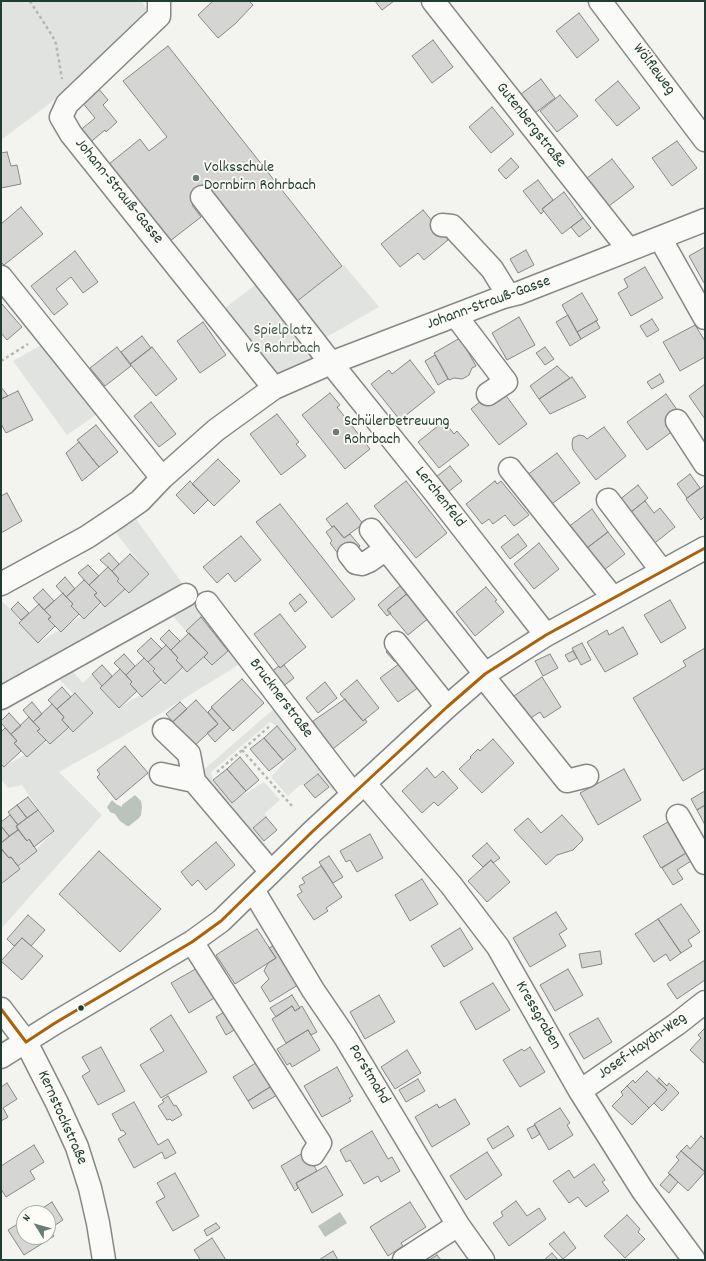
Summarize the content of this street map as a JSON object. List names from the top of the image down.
{
  "streets": {
    "street": [
      "Wölfleweg",
      "Gutenbergstraße",
      "Johann-Strauß-Gasse",
      "Lerchenfeld",
      "Brucknerstraße",
      "Kressgraben",
      "Josef-Haydn-Weg",
      "Porstmahd",
      "Kernstockstraße"
    ]
  },
  "crossings": [
    ["Gutenbergstraße", "Johann-Strauß-Gasse"],
    ["Johann-Strauß-Gasse", "Lerchenfeld"],
    ["Brucknerstraße", "Kressgraben"],
    ["Kressgraben", "Josef-Haydn-Weg"]
  ],
  "parks": ["Spielplatz VS Rohrbach"],
  "places": ["Volksschule Dornbirn Rohrbach", "Schülerbetreuung Rohrbach"],
  "north": "top left"
}
